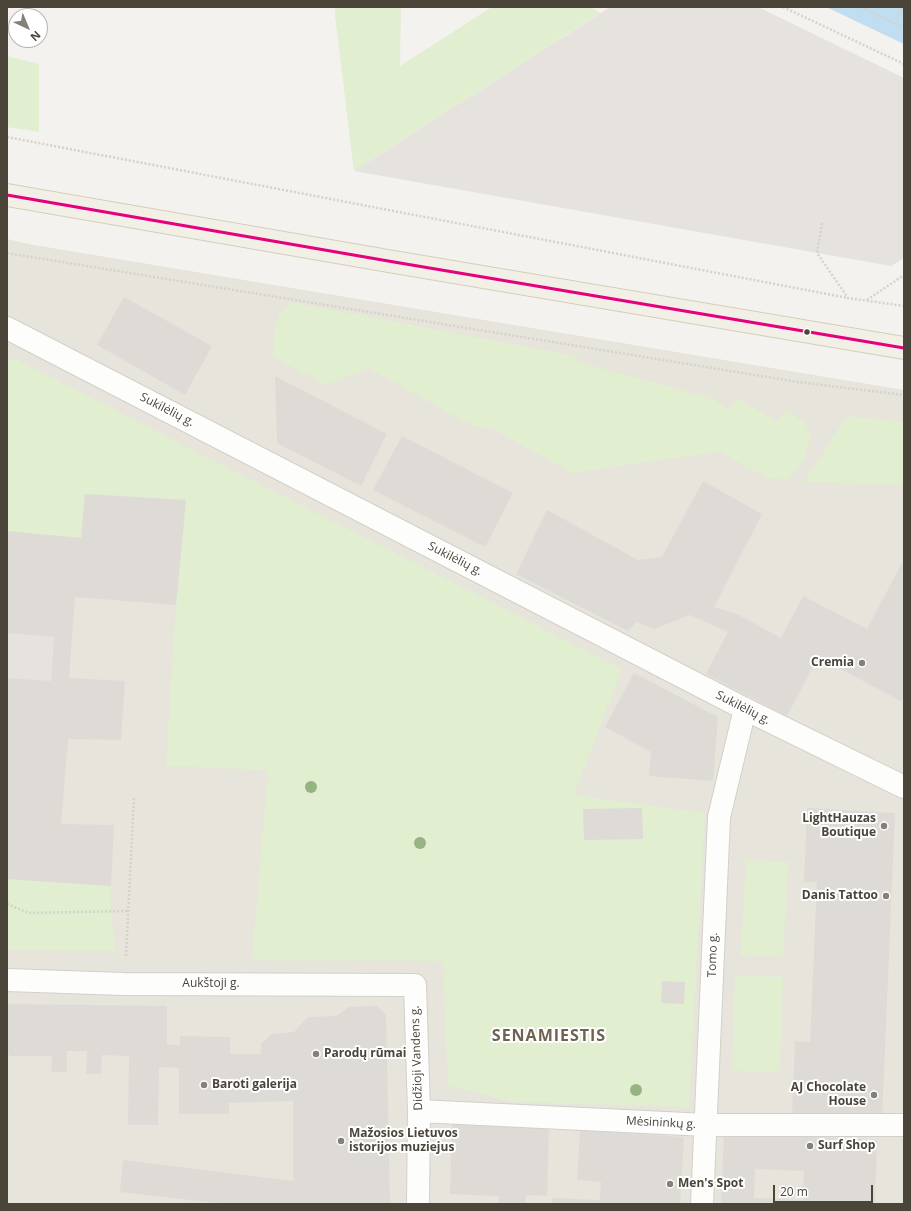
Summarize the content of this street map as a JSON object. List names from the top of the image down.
{
  "streets": {
    "street": [
      "Sukilėlių g.",
      "Tomo g.",
      "Aukštoji g.",
      "Didžioji Vandens g.",
      "Mėsininkų g."
    ]
  },
  "crossings": [
    ["Sukilėlių g.", "Tomo g."],
    ["Tomo g.", "Mėsininkų g."],
    ["Aukštoji g.", "Didžioji Vandens g."],
    ["Didžioji Vandens g.", "Mėsininkų g."]
  ],
  "districts": ["SENAMIESTIS"],
  "places": [
    "Cremia",
    "LightHauzas Boutique",
    "Danis Tattoo",
    "Parodų rūmai",
    "Baroti galerija",
    "AJ Chocolate House",
    "Mažosios Lietuvos istorijos muziejus",
    "Surf Shop",
    "Men's Spot"
  ],
  "scale_bar": "20 m",
  "north": "bottom right"
}
